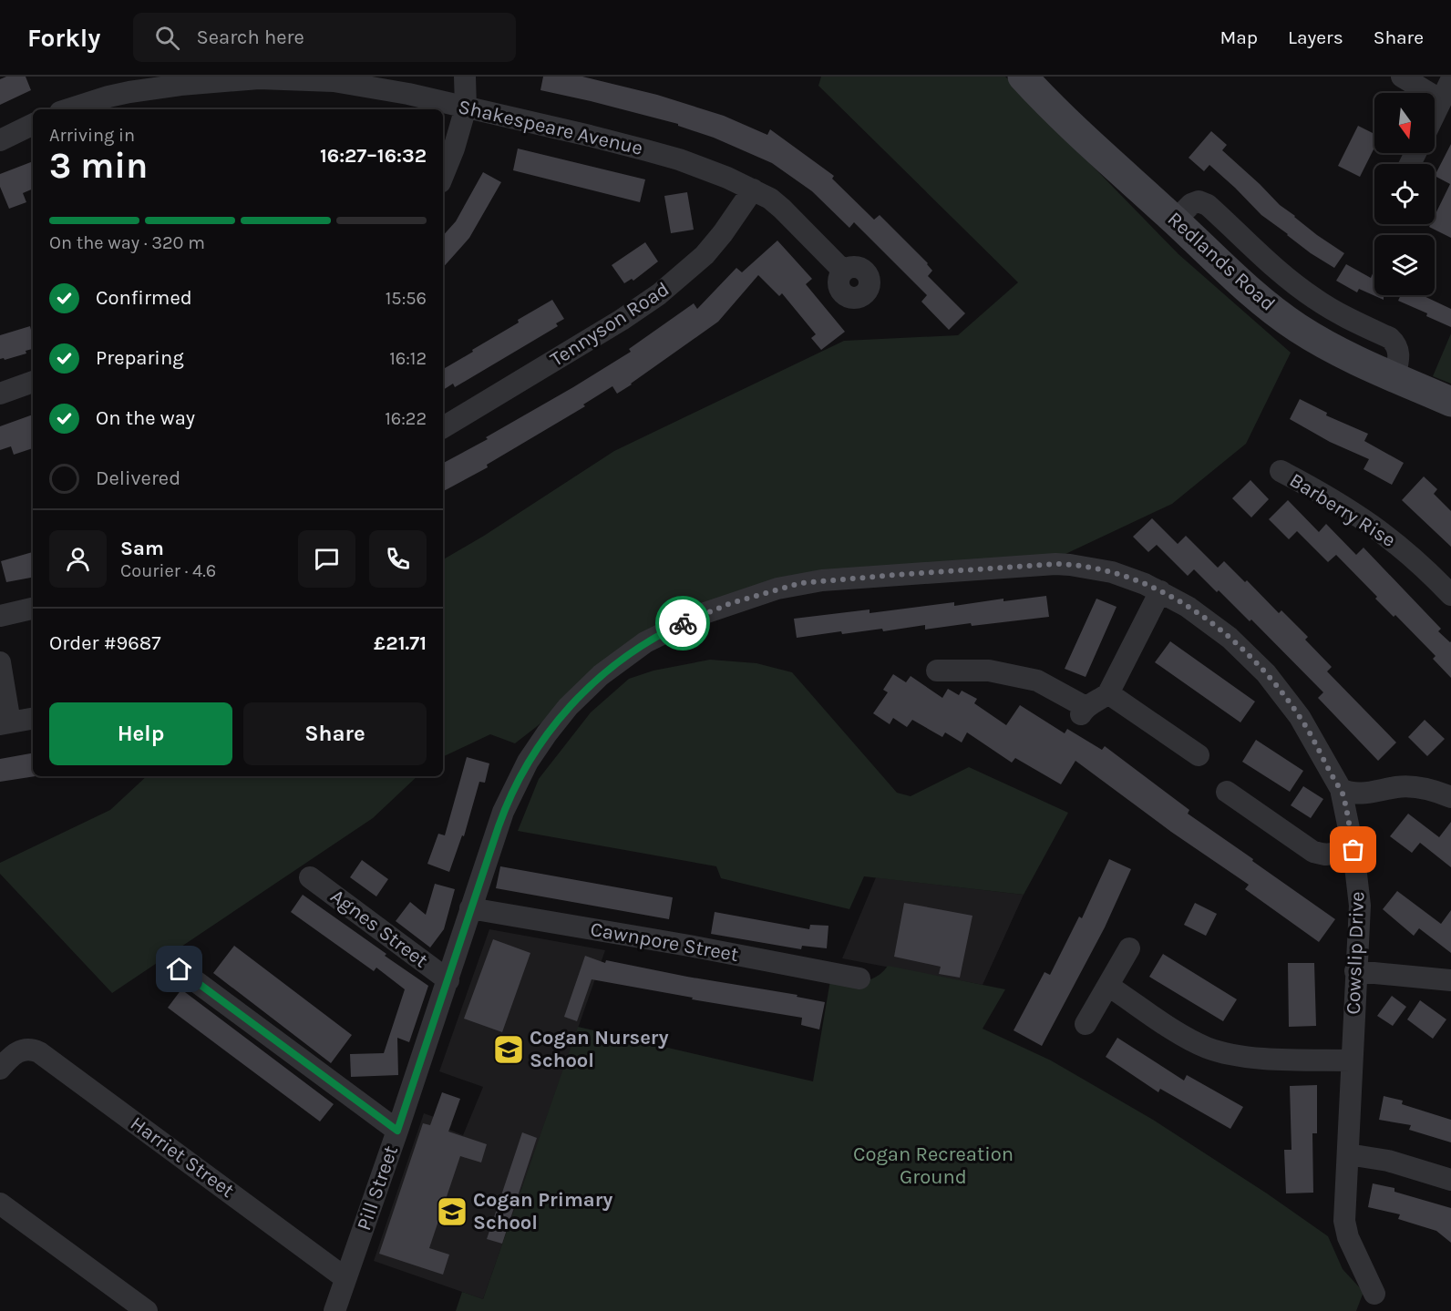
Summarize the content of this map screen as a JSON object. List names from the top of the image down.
{
  "streets": {
    "main road": ["Redlands Road"],
    "street": [
      "Shakespeare Avenue",
      "Tennyson Road",
      "Barberry Rise",
      "Agnes Street",
      "Cawnpore Street",
      "Cowslip Drive",
      "Harriet Street",
      "Pill Street"
    ]
  },
  "crossings": [
    ["Shakespeare Avenue", "Tennyson Road"],
    ["Agnes Street", "Pill Street"],
    ["Cawnpore Street", "Cowslip Drive"],
    ["Cawnpore Street", "Pill Street"],
    ["Cowslip Drive", "Pill Street"],
    ["Harriet Street", "Pill Street"]
  ],
  "parks": ["Cogan Recreation Ground"],
  "places": {
    "school or university": ["Cogan Nursery School", "Cogan Primary School"]
  },
  "north": "bottom",
  "page": {
    "header": "Forkly",
    "search": "Search here",
    "nav": ["Map", "Layers", "Share"],
    "heading": ["3 min", "Arriving in", "16:27–16:32"],
    "panel": [
      "Sam",
      "Courier · 4.6",
      "Order #9687",
      "£21.71"
    ],
    "bar": "On the way · 320 m",
    "list": [
      ["Confirmed", "15:56"],
      ["Preparing", "16:12"],
      ["On the way", "16:22"],
      "Delivered"
    ],
    "buttons": ["Help", "Share"]
  }
}
